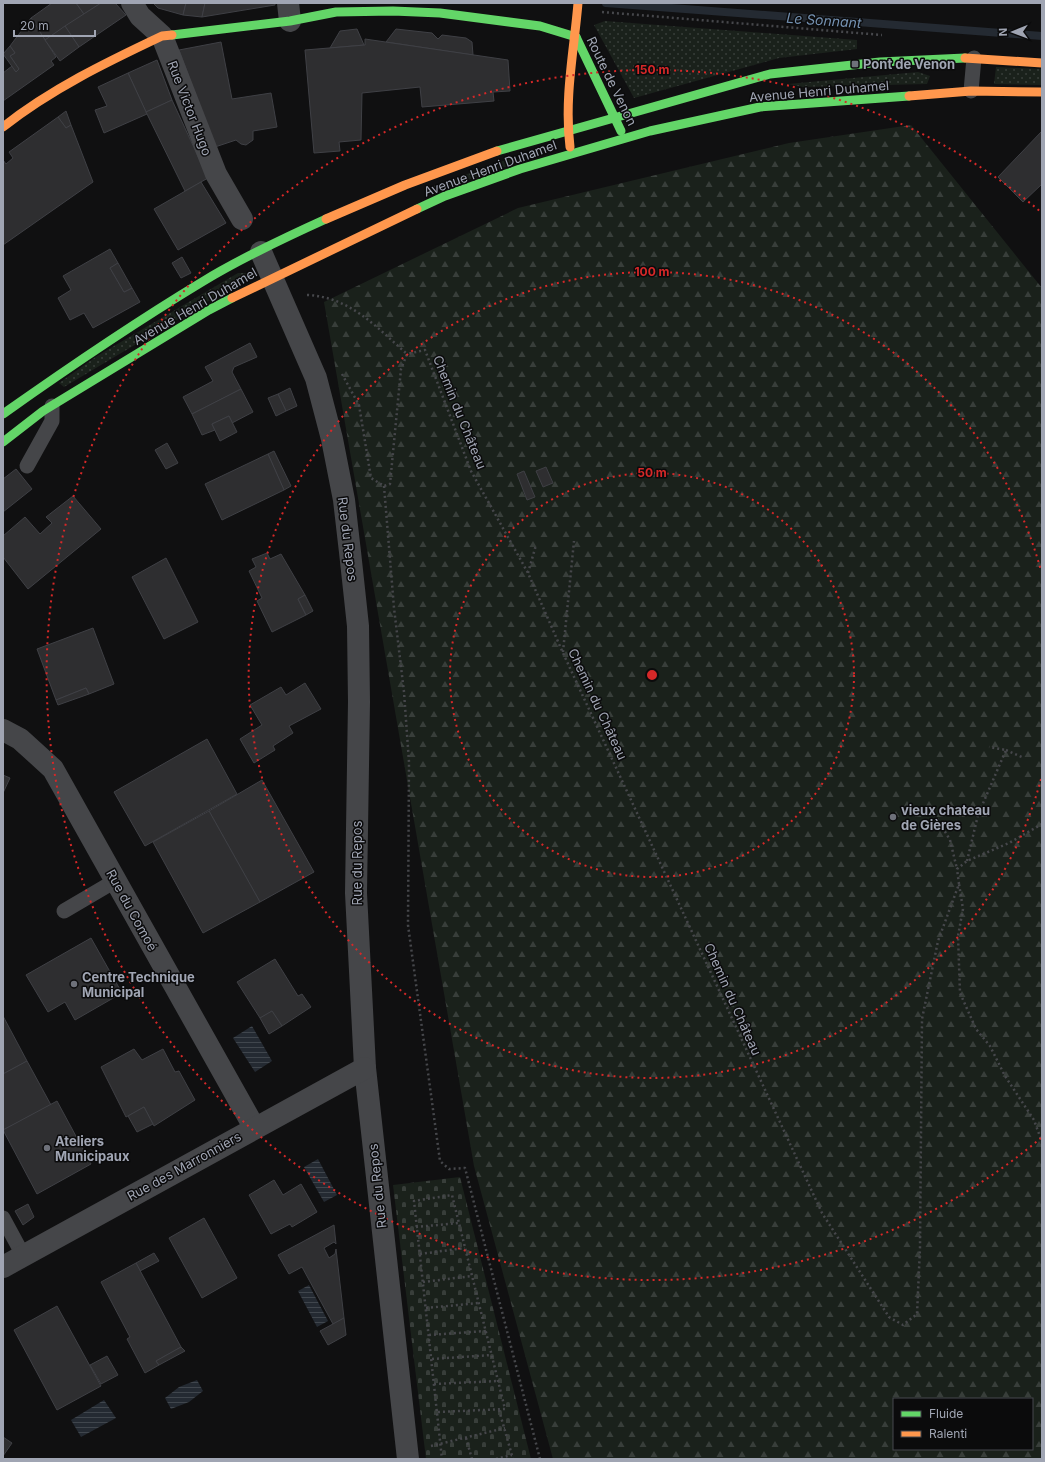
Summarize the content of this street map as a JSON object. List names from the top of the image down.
{
  "streets": {
    "main road": ["Route de Venon", "Avenue Henri Duhamel"],
    "street": [
      "Rue Victor Hugo",
      "Rue du Repos",
      "Rue du Comoé",
      "Rue des Marronniers"
    ],
    "path": ["Chemin du Château"]
  },
  "crossings": [
    ["Route de Venon", "Avenue Henri Duhamel"],
    ["Avenue Henri Duhamel", "Rue du Repos"],
    ["Rue du Repos", "Rue des Marronniers"],
    ["Rue du Comoé", "Rue des Marronniers"]
  ],
  "water": ["Le Sonnant"],
  "places": {
    "transit": ["Pont de Venon"],
    "other": ["vieux chateau de Gières", "Centre Technique Municipal", "Ateliers Municipaux"]
  },
  "legend": ["Fluide", "Ralenti"],
  "scale_bar": "20 m",
  "north": "left",
  "rings": ["150 m", "100 m", "50 m"]
}
